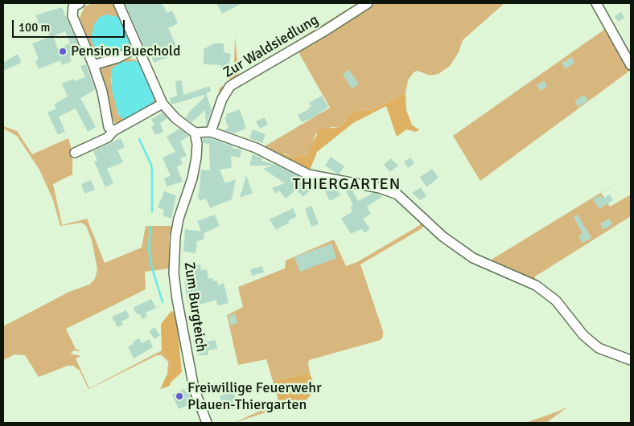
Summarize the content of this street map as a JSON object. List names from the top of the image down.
{
  "streets": {
    "street": ["Zur Waldsiedlung", "Zum Burgteich"]
  },
  "districts": ["THIERGARTEN"],
  "places": ["Pension Buechold", "Freiwillige Feuerwehr Plauen-Thiergarten"],
  "scale_bar": "100 m"
}
